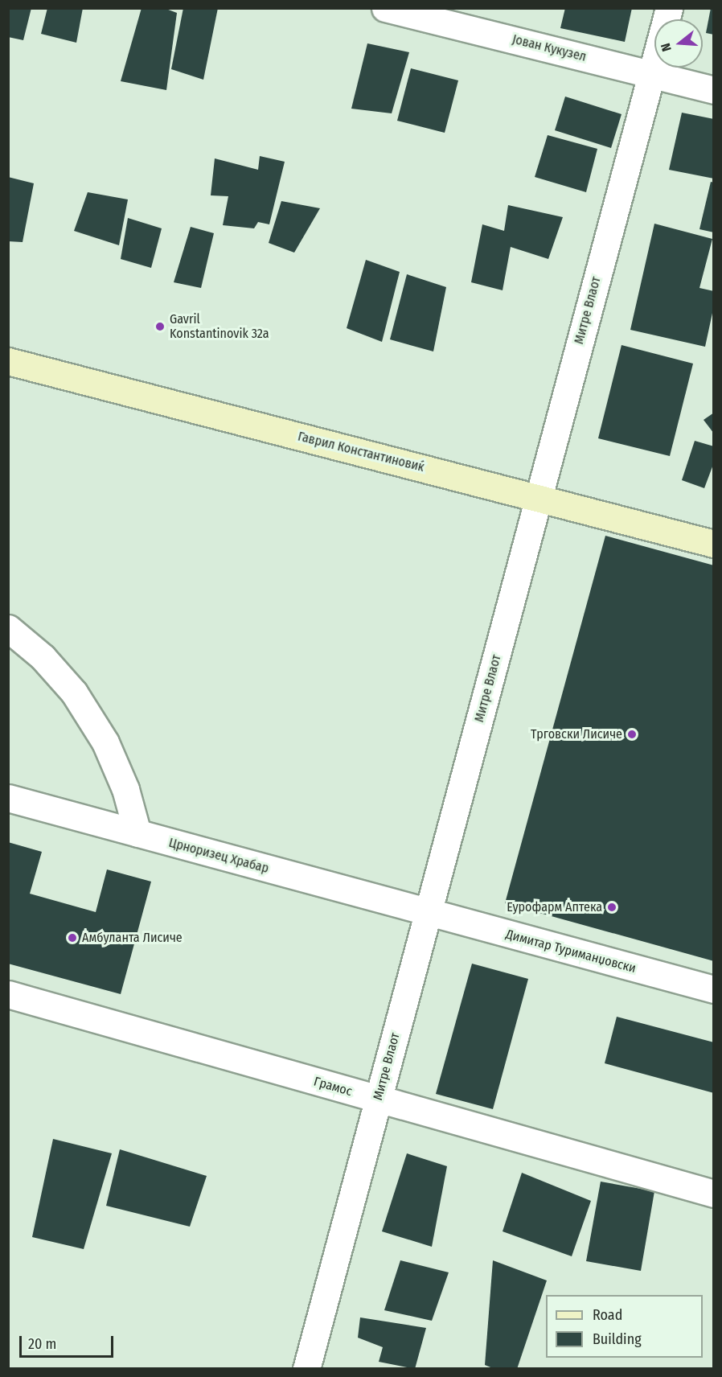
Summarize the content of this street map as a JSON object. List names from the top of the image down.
{
  "streets": {
    "street": [
      "Јован Кукузел",
      "Митре Влаот",
      "Гаврил Константиновиќ",
      "Црноризец Храбар",
      "Димитар Туриманџовски",
      "Грамос"
    ]
  },
  "crossings": [
    ["Јован Кукузел", "Митре Влаот"],
    ["Митре Влаот", "Гаврил Константиновиќ"],
    ["Митре Влаот", "Црноризец Храбар"],
    ["Митре Влаот", "Димитар Туриманџовски"],
    ["Митре Влаот", "Грамос"],
    ["Црноризец Храбар", "Димитар Туриманџовски"]
  ],
  "places": [
    "Gavril Konstantinovik 32a",
    "Трговски Лисиче",
    "Еурофарм Аптека",
    "Амбуланта Лисиче"
  ],
  "legend": ["Road", "Building"],
  "scale_bar": "20 m",
  "north": "left"
}
